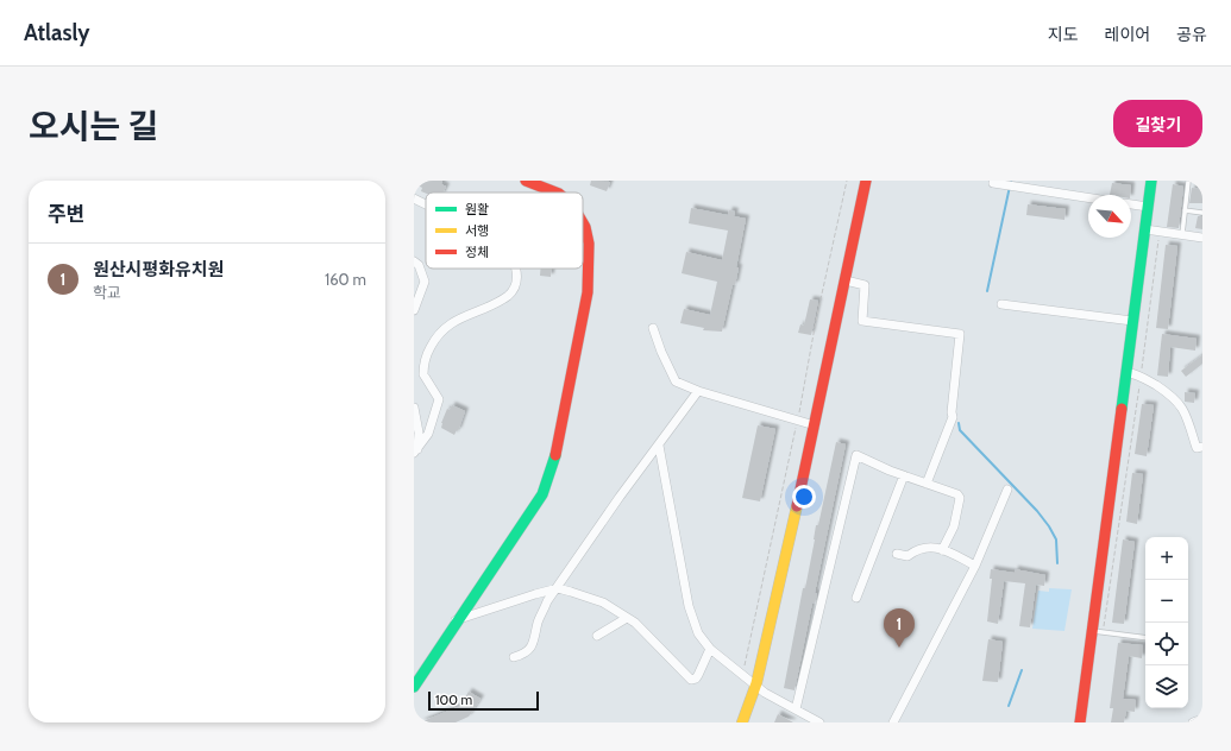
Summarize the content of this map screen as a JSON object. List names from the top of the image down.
{
  "legend": ["원활", "서행", "정체"],
  "scale_bar": "100 m",
  "north": "bottom right",
  "page": {
    "header": "Atlasly",
    "nav": ["지도", "레이어", "공유"],
    "title": "오시는 길",
    "buttons": "길찾기",
    "heading": "주변",
    "list": [
      {
        "mark": "1",
        "name": "원산시평화유치원",
        "note": "학교",
        "value": "160 m"
      }
    ],
    "map_buttons": ["+", "−"],
    "pins": "1",
    "scale": "100 m"
  }
}
